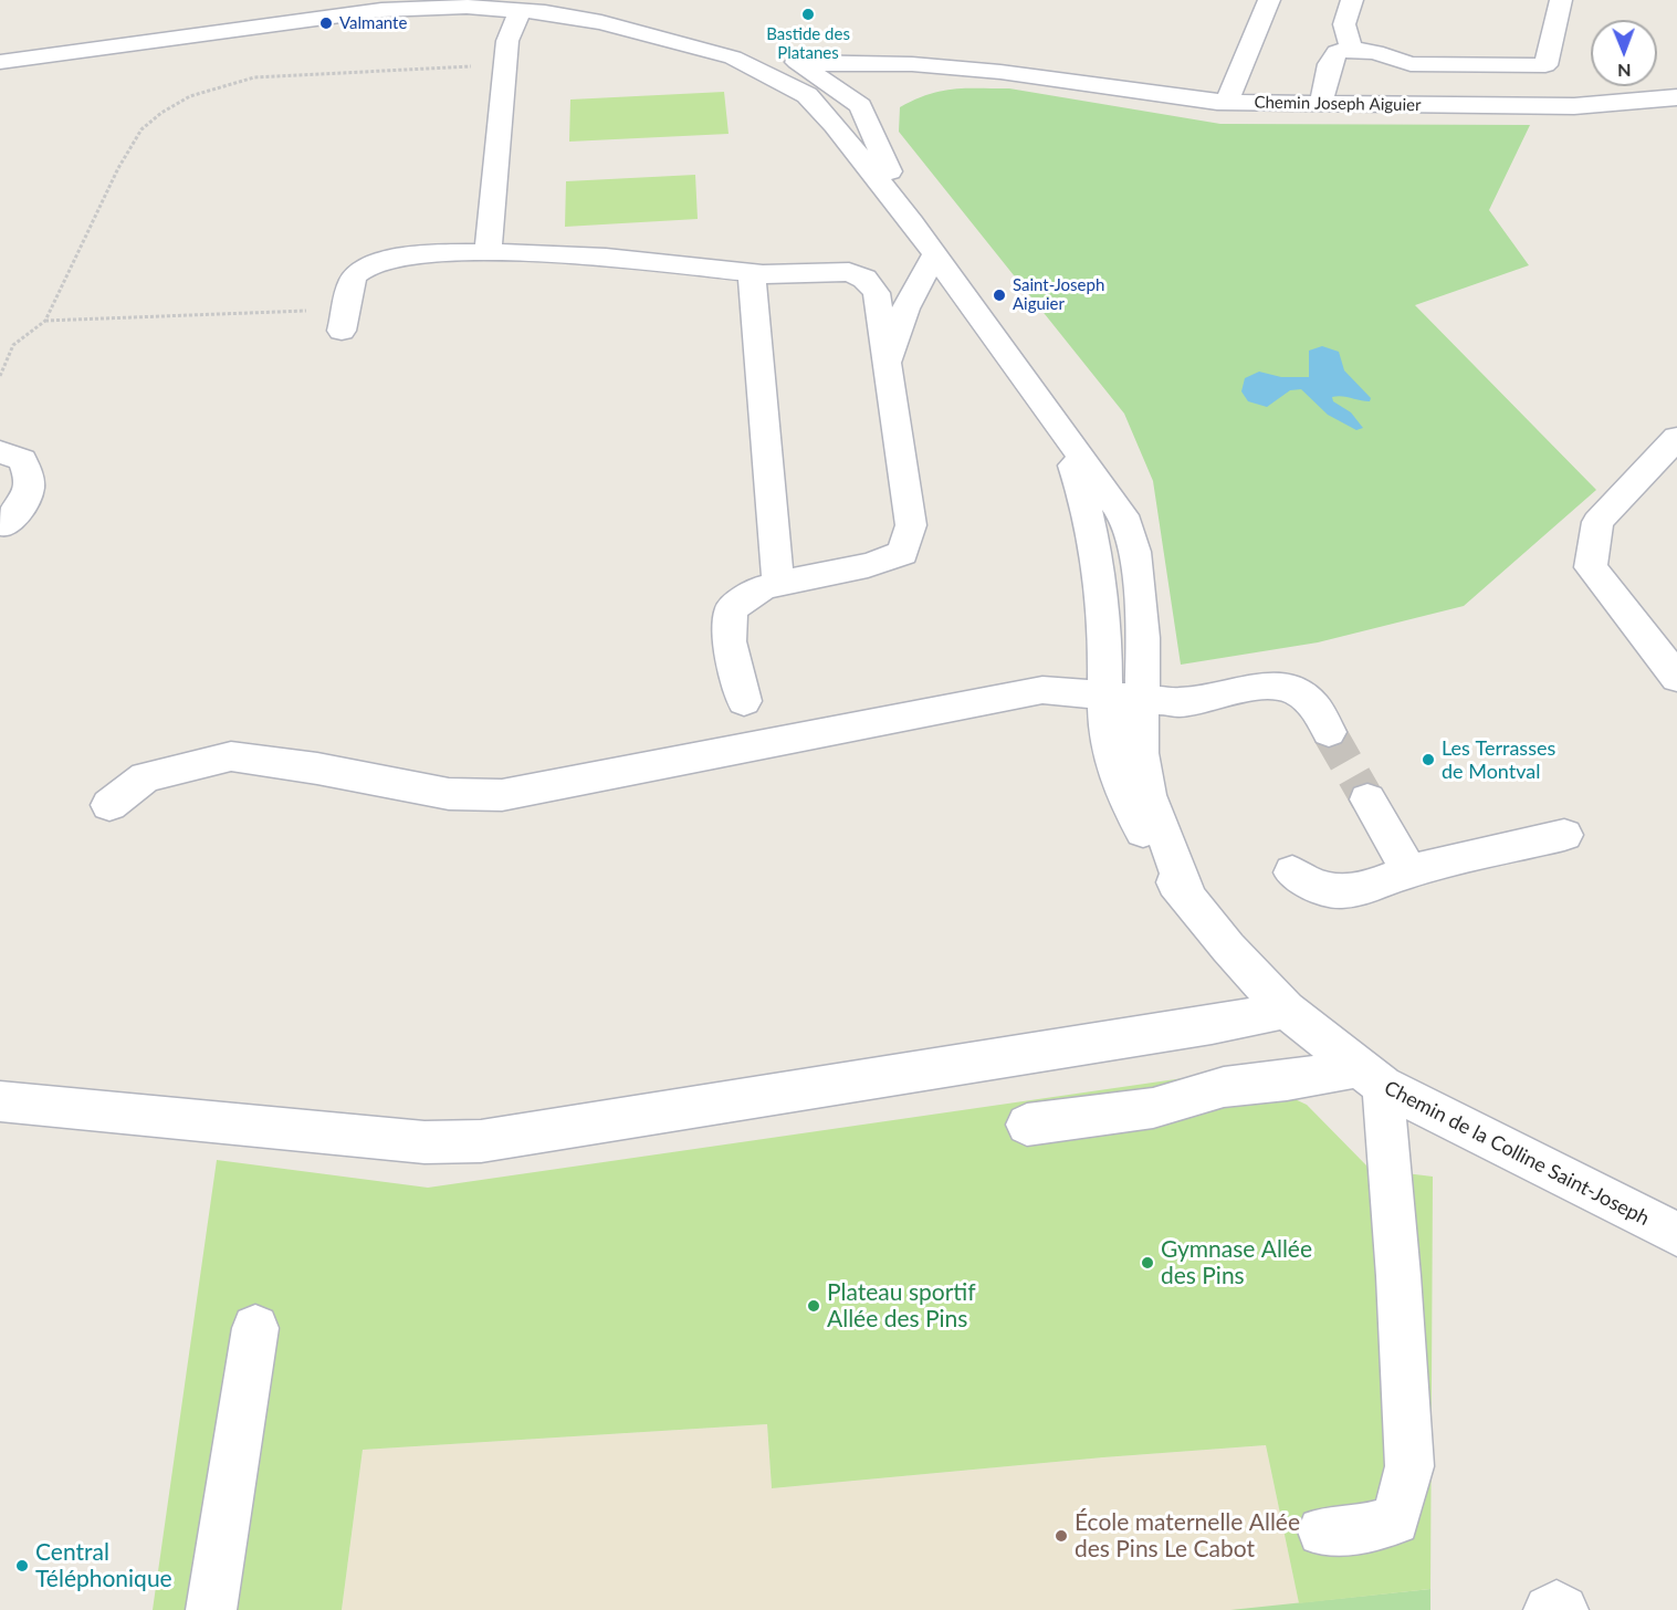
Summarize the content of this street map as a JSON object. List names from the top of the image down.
{
  "streets": {
    "street": ["Chemin Joseph Aiguier", "Chemin de la Colline Saint-Joseph"]
  },
  "crossings": [
    ["Chemin Joseph Aiguier", "Chemin de la Colline Saint-Joseph"]
  ],
  "places": [
    "Bastide des Platanes",
    "Valmante",
    "Saint-Joseph Aiguier",
    "Les Terrasses de Montval",
    "Gymnase Allée des Pins",
    "Plateau sportif Allée des Pins",
    "École maternelle Allée des Pins Le Cabot",
    "Central Téléphonique"
  ],
  "north": "bottom"
}
